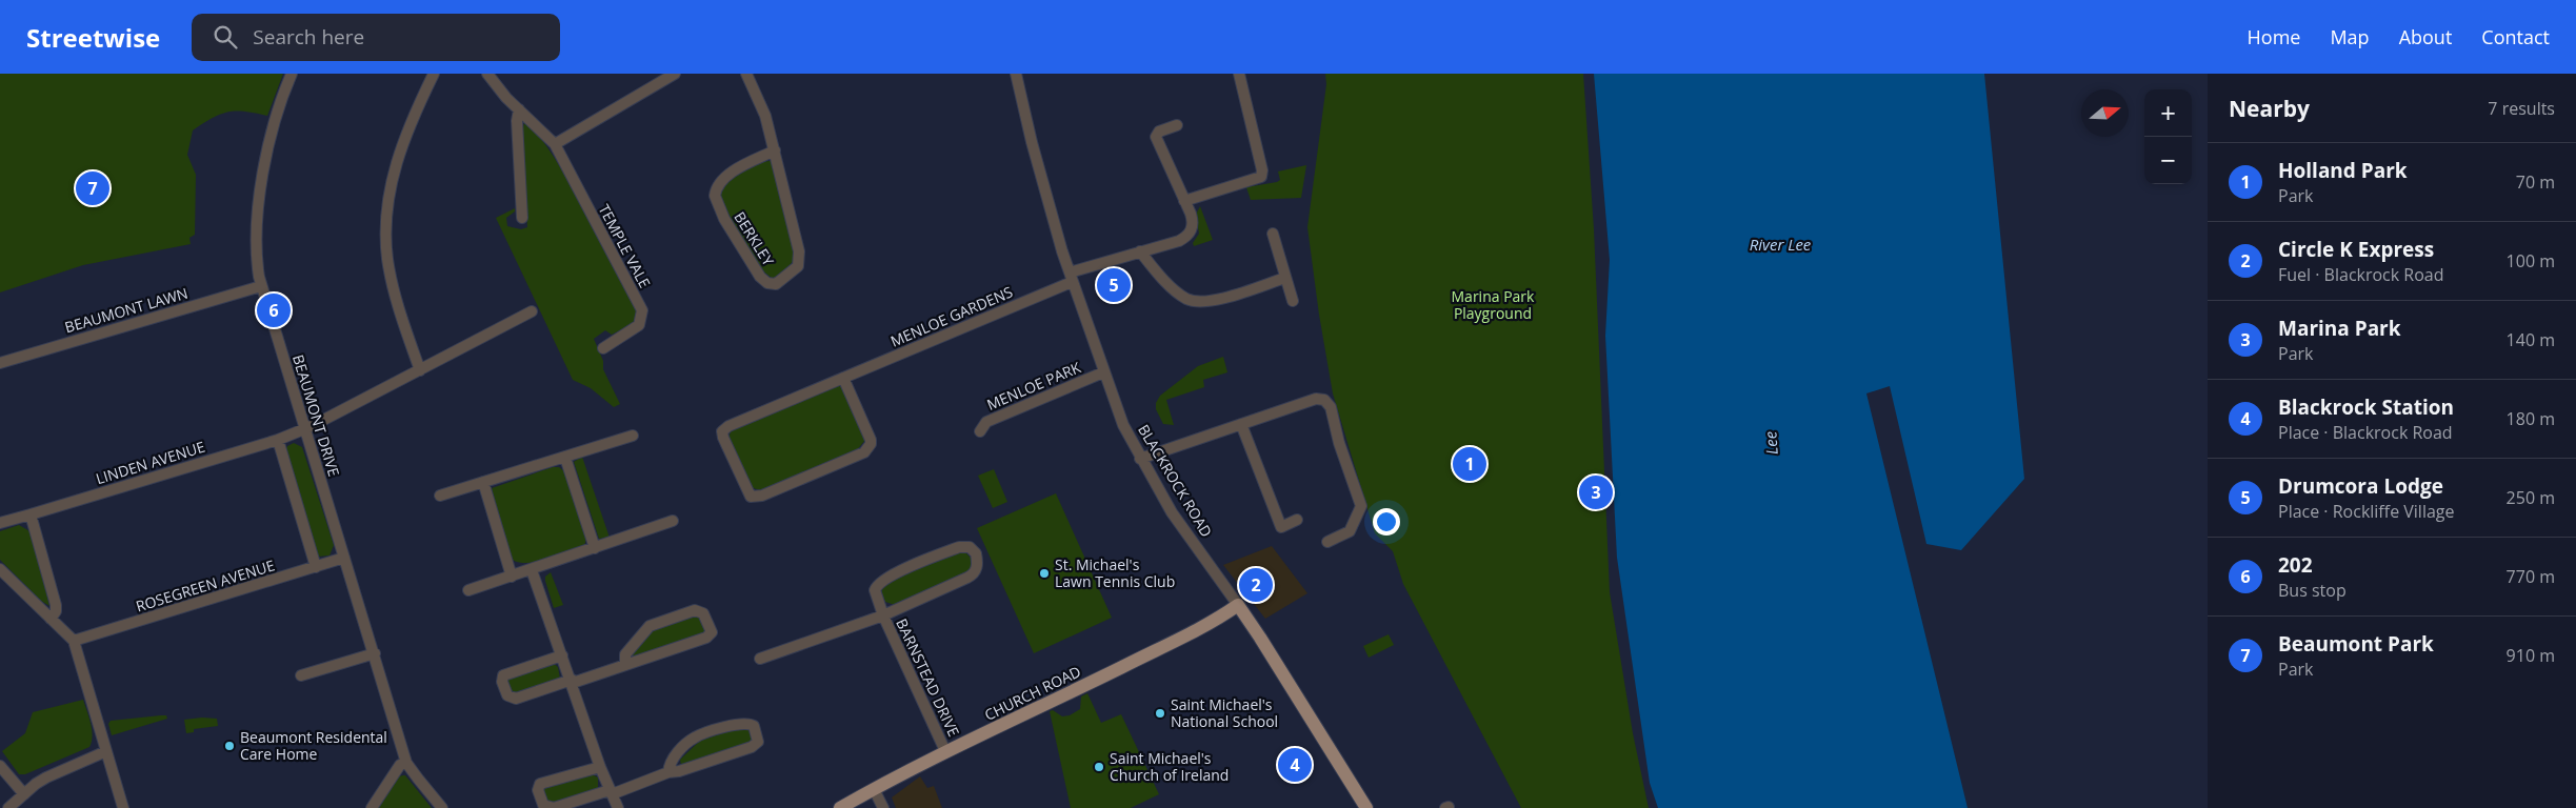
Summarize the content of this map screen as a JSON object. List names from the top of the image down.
{
  "streets": {
    "main road": ["BLACKROCK ROAD", "CHURCH ROAD"],
    "street": [
      "BERKLEY",
      "TEMPLE VALE",
      "BEAUMONT LAWN",
      "MENLOE GARDENS",
      "MENLOE PARK",
      "BEAUMONT DRIVE",
      "LINDEN AVENUE",
      "ROSEGREEN AVENUE",
      "BARNSTEAD DRIVE"
    ]
  },
  "crossings": [
    ["BEAUMONT LAWN", "BEAUMONT DRIVE"],
    ["MENLOE GARDENS", "BLACKROCK ROAD"],
    ["MENLOE PARK", "BLACKROCK ROAD"],
    ["BEAUMONT DRIVE", "LINDEN AVENUE"],
    ["BEAUMONT DRIVE", "ROSEGREEN AVENUE"],
    ["BLACKROCK ROAD", "CHURCH ROAD"],
    ["BARNSTEAD DRIVE", "CHURCH ROAD"]
  ],
  "water": ["River Lee", "Lee"],
  "parks": ["Marina Park Playground"],
  "places": [
    "St. Michael's Lawn Tennis Club",
    "Saint Michael's National School",
    "Beaumont Residental Care Home",
    "Saint Michael's Church of Ireland"
  ],
  "north": "right",
  "page": {
    "header": "Streetwise",
    "search": "Search here",
    "nav": [
      "Home",
      "Map",
      "About",
      "Contact"
    ],
    "heading": ["Nearby", "7 results"],
    "map_buttons": ["+", "−"],
    "list": [
      {
        "mark": "1",
        "name": "Holland Park",
        "note": "Park",
        "value": "70 m"
      },
      {
        "mark": "2",
        "name": "Circle K Express",
        "note": "Fuel · Blackrock Road",
        "value": "100 m"
      },
      {
        "mark": "3",
        "name": "Marina Park",
        "note": "Park",
        "value": "140 m"
      },
      {
        "mark": "4",
        "name": "Blackrock Station",
        "note": "Place · Blackrock Road",
        "value": "180 m"
      },
      {
        "mark": "5",
        "name": "Drumcora Lodge",
        "note": "Place · Rockliffe Village",
        "value": "250 m"
      },
      {
        "mark": "6",
        "name": "202",
        "note": "Bus stop",
        "value": "770 m"
      },
      {
        "mark": "7",
        "name": "Beaumont Park",
        "note": "Park",
        "value": "910 m"
      }
    ],
    "pins": [
      "7",
      "5",
      "6",
      "1",
      "3",
      "2",
      "4"
    ]
  }
}
